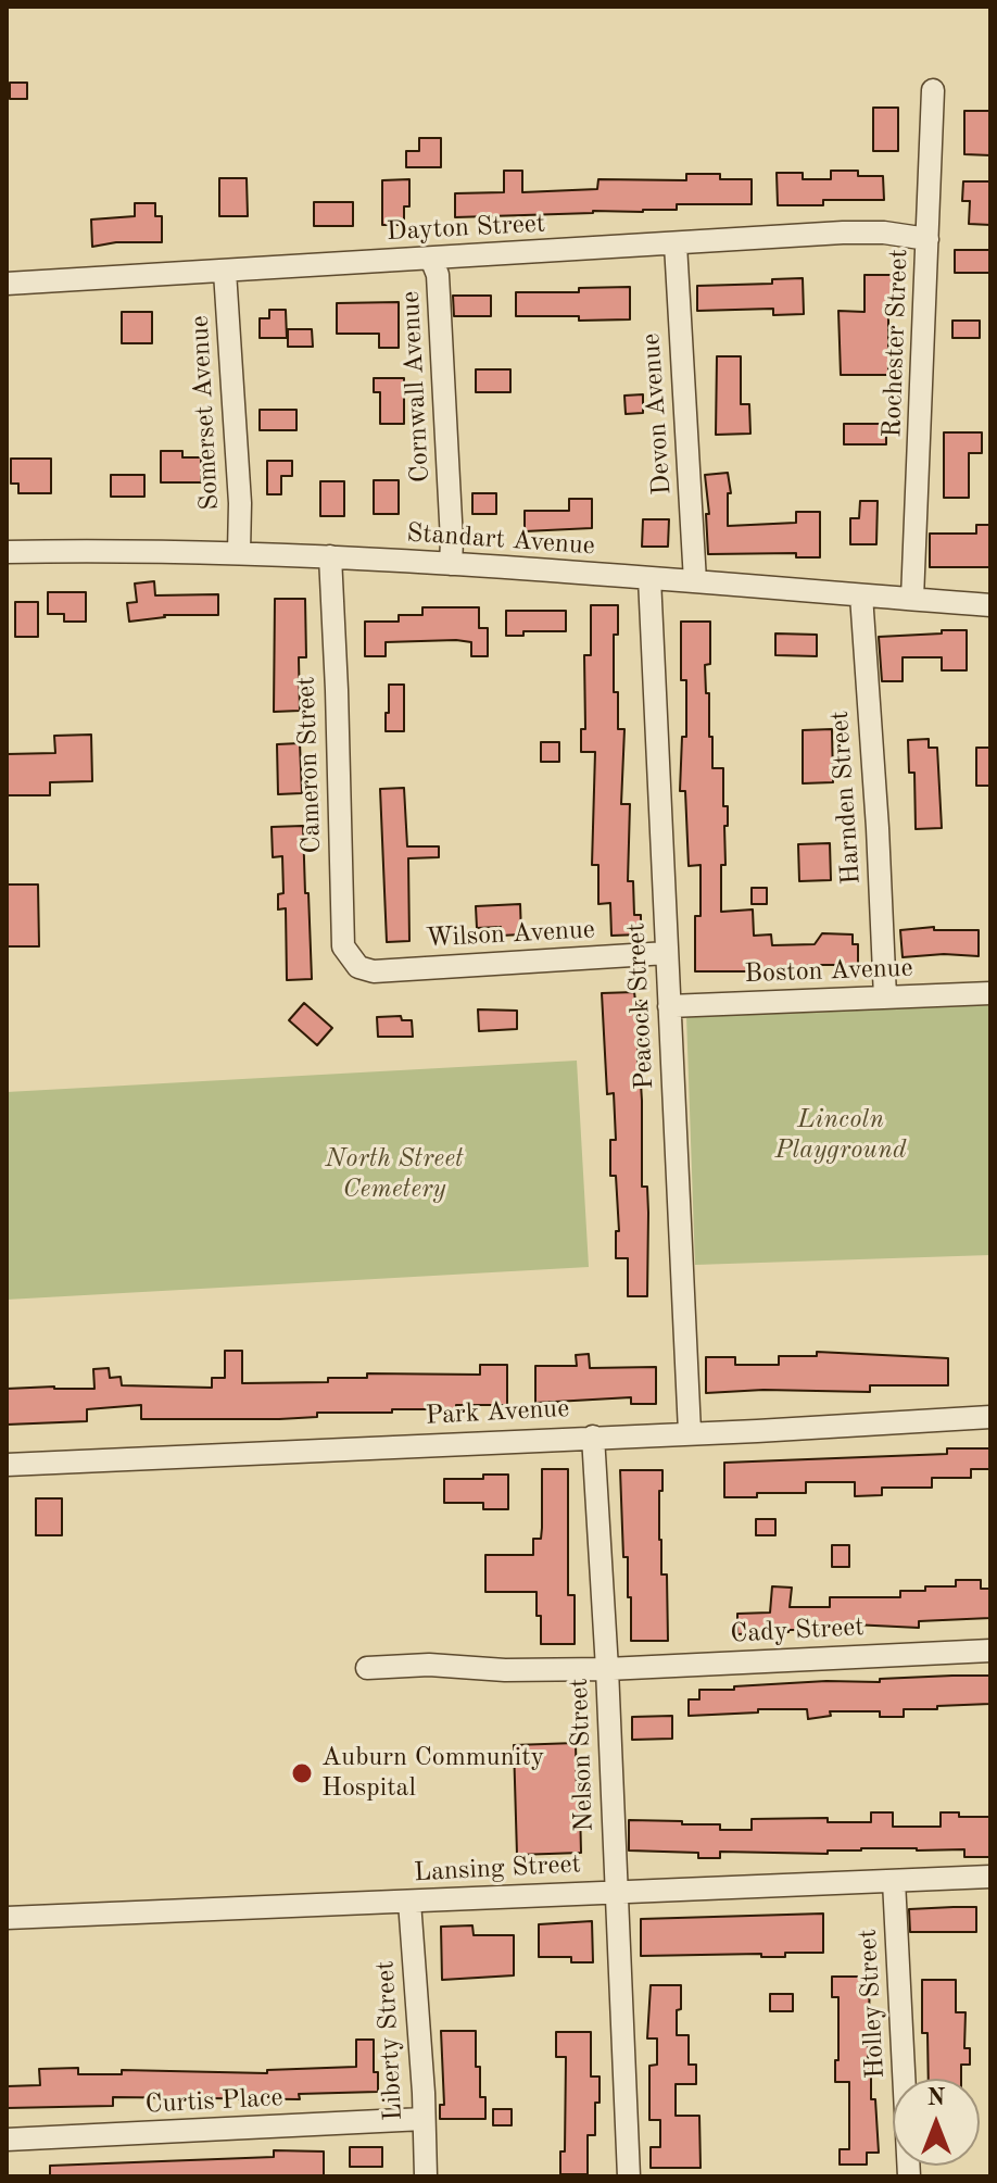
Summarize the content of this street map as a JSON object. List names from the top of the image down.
{
  "streets": {
    "street": [
      "Dayton Street",
      "Rochester Street",
      "Cornwall Avenue",
      "Somerset Avenue",
      "Devon Avenue",
      "Standart Avenue",
      "Cameron Street",
      "Harnden Street",
      "Wilson Avenue",
      "Boston Avenue",
      "Peacock Street",
      "Park Avenue",
      "Cady Street",
      "Nelson Street",
      "Lansing Street",
      "Holley Street",
      "Liberty Street",
      "Curtis Place"
    ]
  },
  "crossings": [
    ["Dayton Street", "Rochester Street"],
    ["Dayton Street", "Cornwall Avenue"],
    ["Dayton Street", "Somerset Avenue"],
    ["Dayton Street", "Devon Avenue"],
    ["Rochester Street", "Standart Avenue"],
    ["Cornwall Avenue", "Standart Avenue"],
    ["Somerset Avenue", "Standart Avenue"],
    ["Devon Avenue", "Standart Avenue"],
    ["Standart Avenue", "Cameron Street"],
    ["Standart Avenue", "Harnden Street"],
    ["Standart Avenue", "Peacock Street"],
    ["Cameron Street", "Wilson Avenue"],
    ["Harnden Street", "Boston Avenue"],
    ["Wilson Avenue", "Peacock Street"],
    ["Boston Avenue", "Peacock Street"],
    ["Peacock Street", "Park Avenue"],
    ["Park Avenue", "Nelson Street"],
    ["Cady Street", "Nelson Street"],
    ["Nelson Street", "Lansing Street"],
    ["Lansing Street", "Holley Street"],
    ["Lansing Street", "Liberty Street"],
    ["Liberty Street", "Curtis Place"]
  ],
  "parks": ["Lincoln Playground", "North Street Cemetery"],
  "places": ["Auburn Community Hospital"],
  "north": "top"
}
